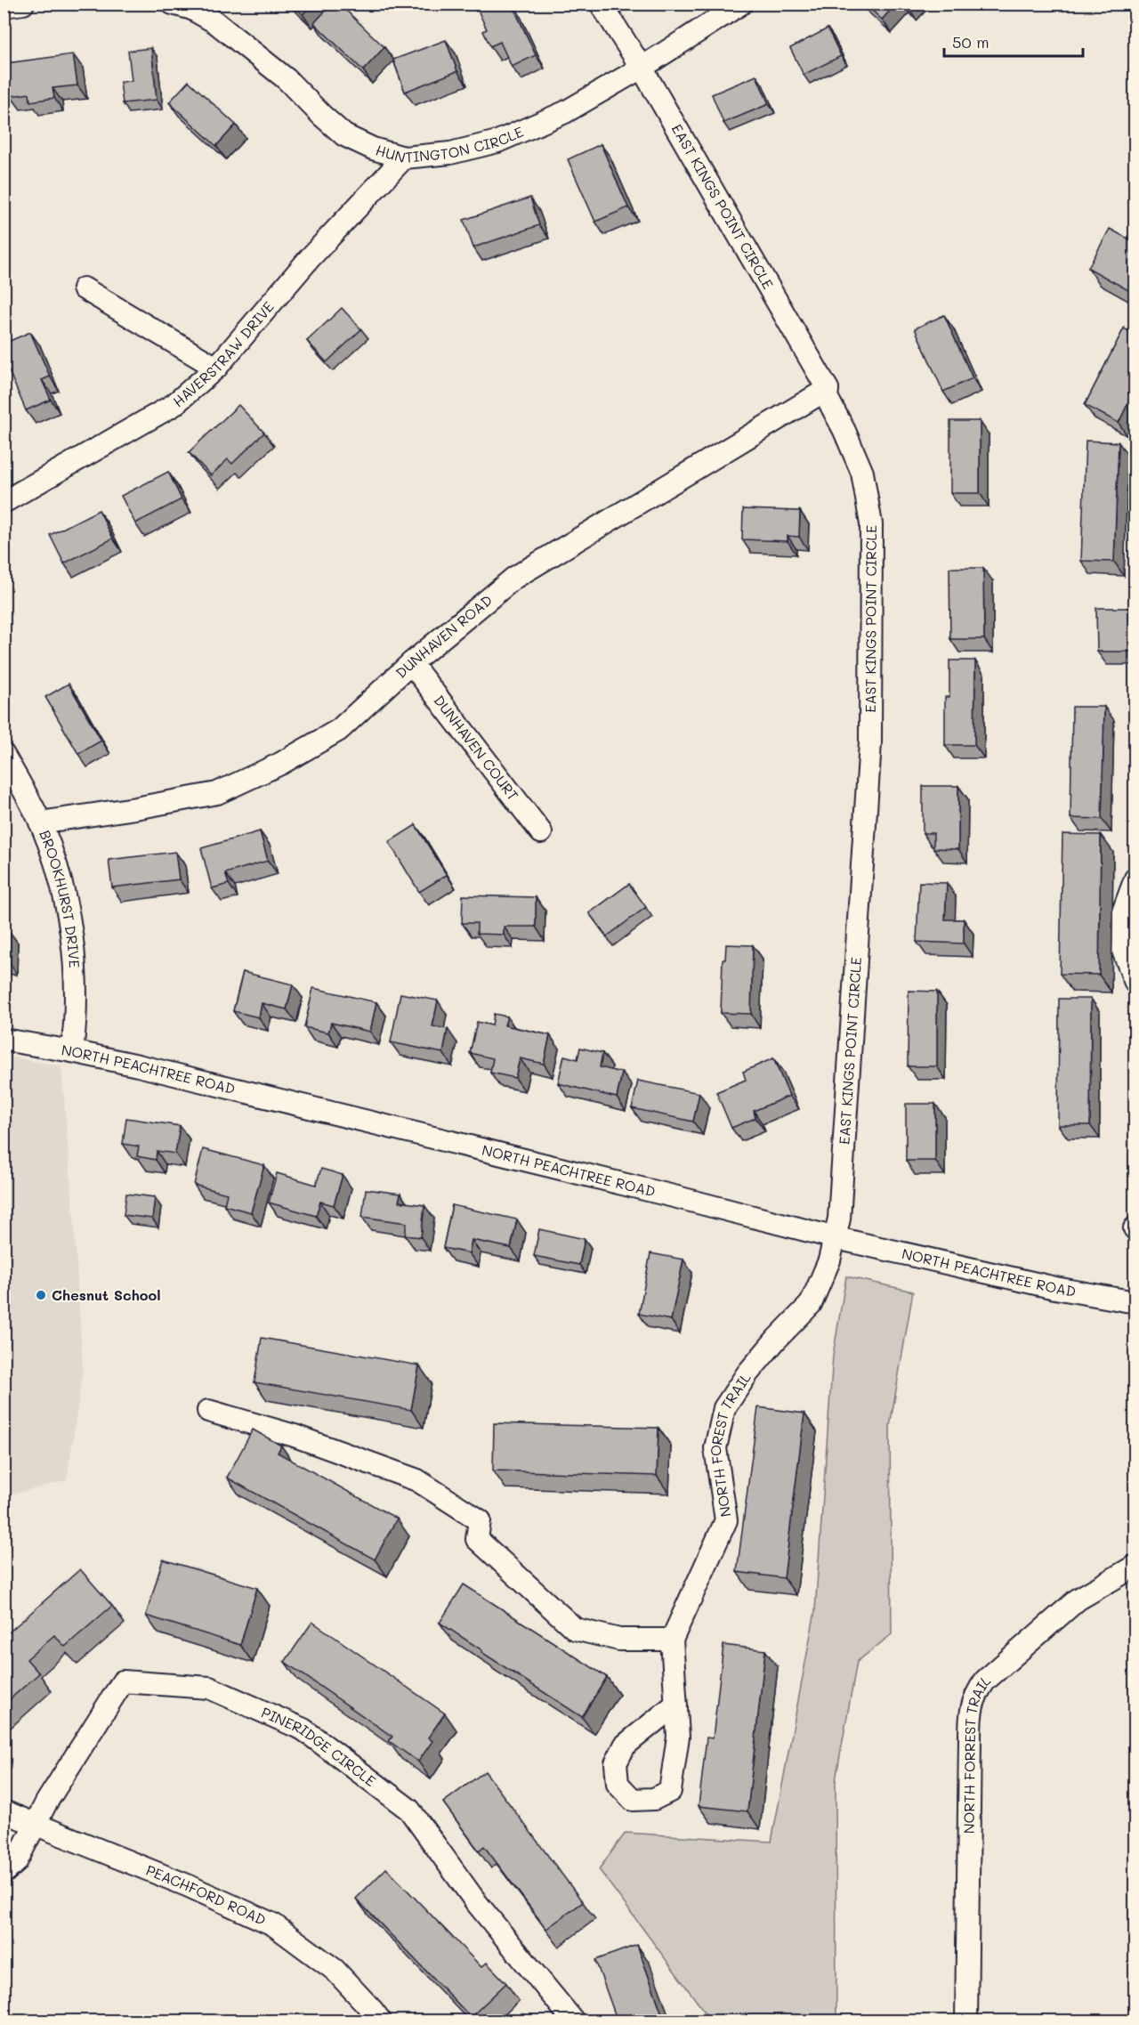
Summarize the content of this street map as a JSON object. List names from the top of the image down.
{
  "streets": {
    "street": [
      "HUNTINGTON CIRCLE",
      "EAST KINGS POINT CIRCLE",
      "HAVERSTRAW DRIVE",
      "DUNHAVEN ROAD",
      "DUNHAVEN COURT",
      "BROOKHURST DRIVE",
      "NORTH PEACHTREE ROAD",
      "NORTH FOREST TRAIL",
      "PINERIDGE CIRCLE",
      "NORTH FORREST TRAIL",
      "PEACHFORD ROAD"
    ]
  },
  "crossings": [
    ["HUNTINGTON CIRCLE", "EAST KINGS POINT CIRCLE"],
    ["HUNTINGTON CIRCLE", "HAVERSTRAW DRIVE"],
    ["EAST KINGS POINT CIRCLE", "DUNHAVEN ROAD"],
    ["EAST KINGS POINT CIRCLE", "NORTH PEACHTREE ROAD"],
    ["EAST KINGS POINT CIRCLE", "NORTH FOREST TRAIL"],
    ["DUNHAVEN ROAD", "DUNHAVEN COURT"],
    ["DUNHAVEN ROAD", "BROOKHURST DRIVE"],
    ["BROOKHURST DRIVE", "NORTH PEACHTREE ROAD"],
    ["NORTH PEACHTREE ROAD", "NORTH FOREST TRAIL"],
    ["PINERIDGE CIRCLE", "PEACHFORD ROAD"]
  ],
  "places": ["Chesnut School"],
  "scale_bar": "50 m"
}
